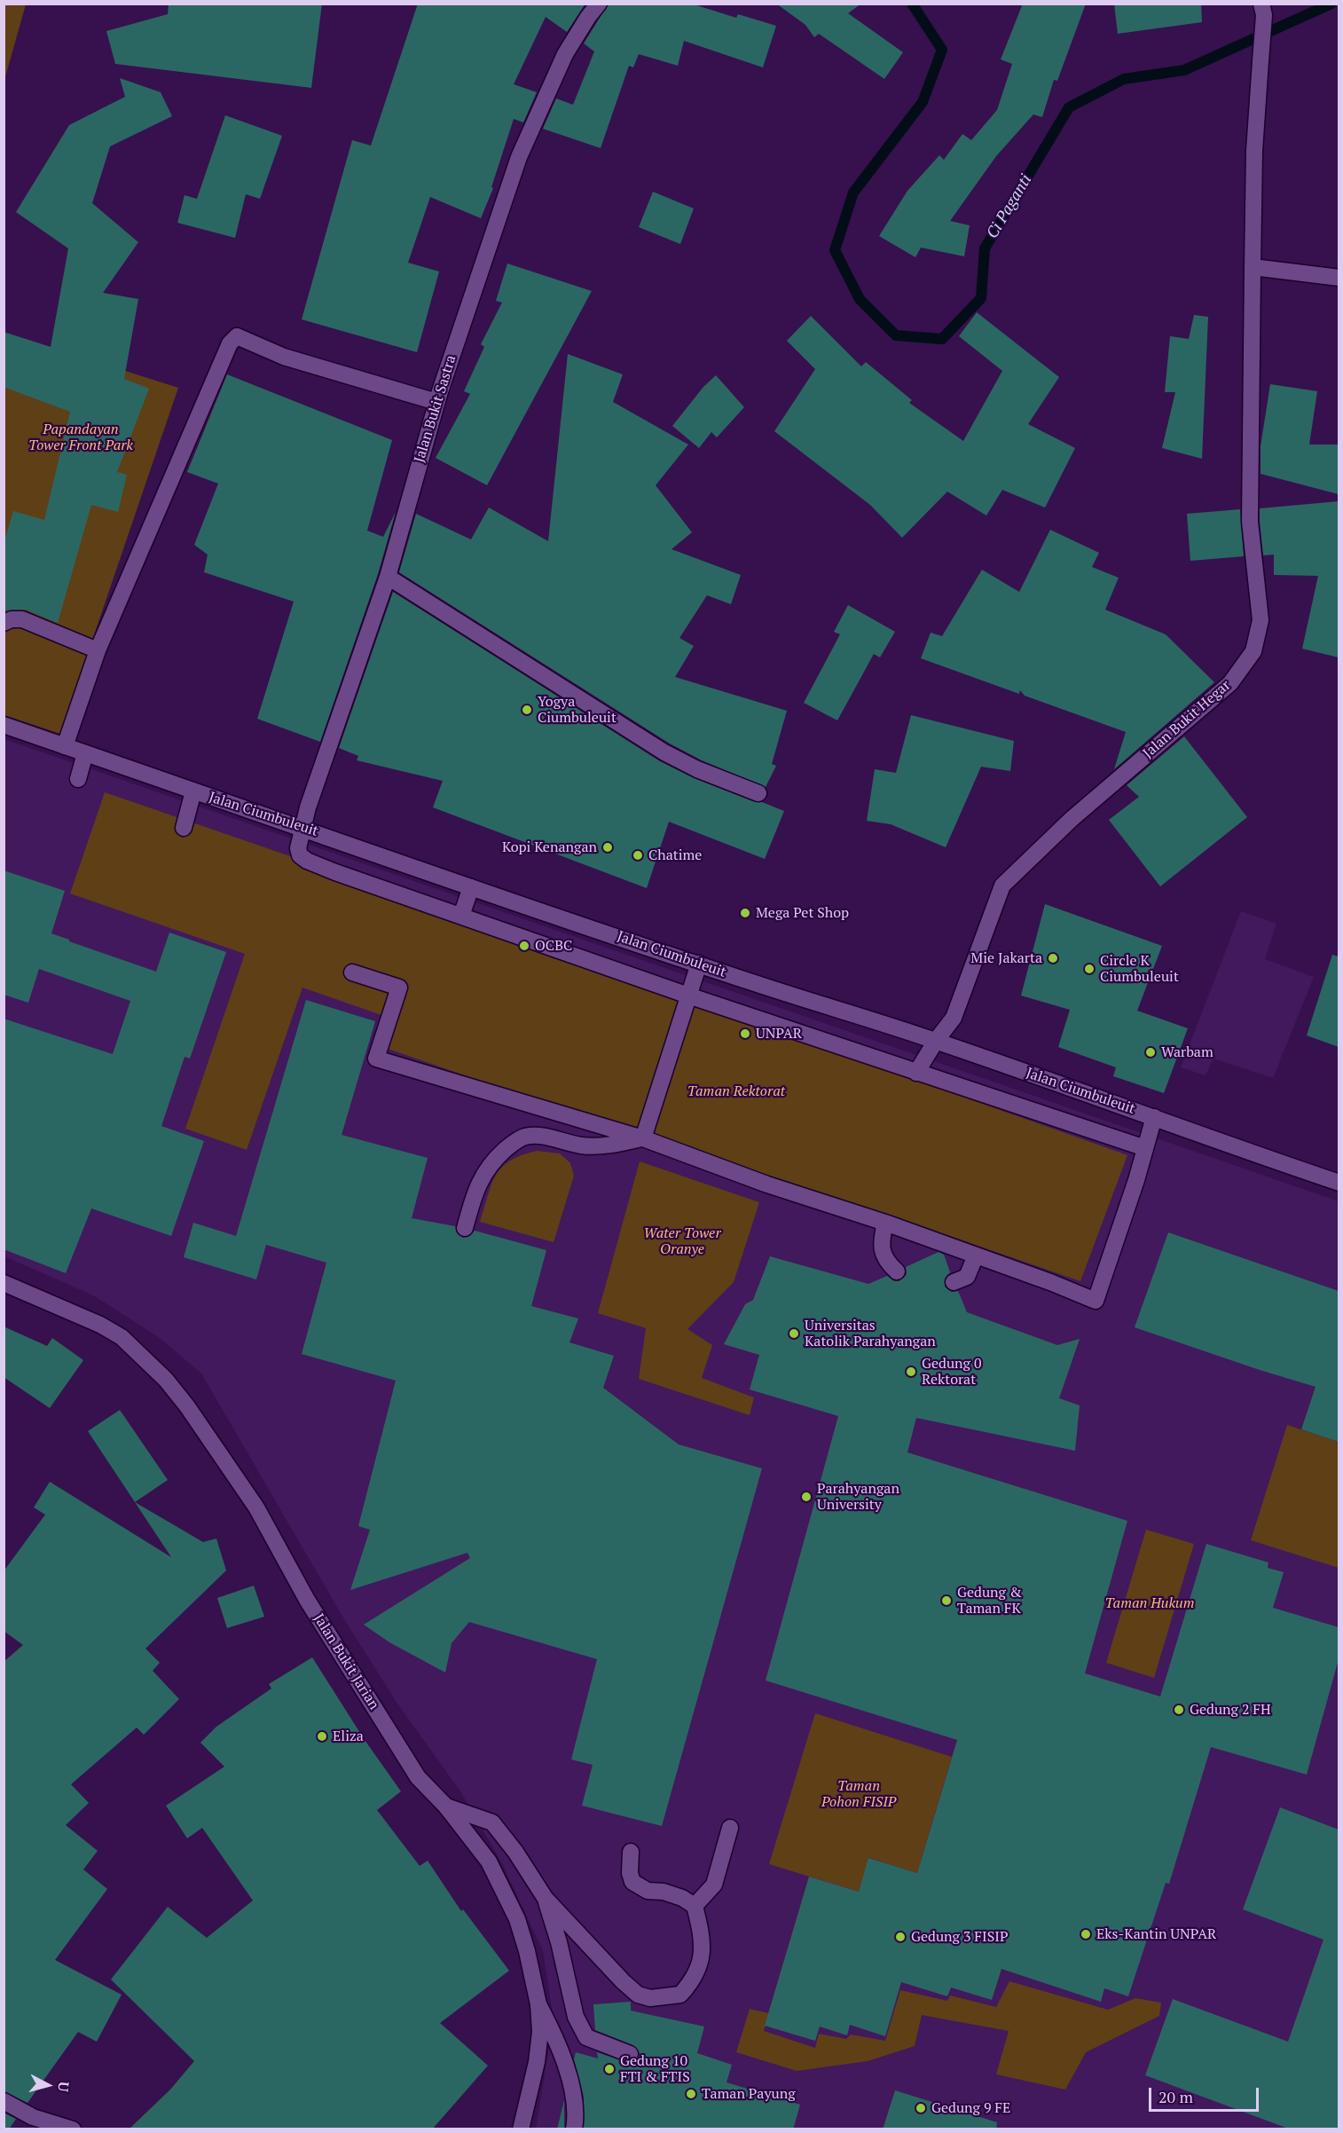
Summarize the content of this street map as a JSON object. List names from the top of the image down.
{
  "streets": {
    "street": [
      "Jalan Bukit Sastra",
      "Jalan Bukit Hegar",
      "Jalan Ciumbuleuit",
      "Jalan Bukit Jarian"
    ]
  },
  "crossings": [
    ["Jalan Bukit Sastra", "Jalan Bukit Hegar"],
    ["Jalan Bukit Sastra", "Jalan Ciumbuleuit"],
    ["Jalan Bukit Hegar", "Jalan Ciumbuleuit"]
  ],
  "water": ["Ci Paganti"],
  "parks": [
    "Papandayan Tower Front Park",
    "Taman Rektorat",
    "Water Tower Oranye",
    "Taman Hukum",
    "Taman Pohon FISIP"
  ],
  "places": [
    "Yogya Ciumbuleuit",
    "Kopi Kenangan",
    "Chatime",
    "Mega Pet Shop",
    "OCBC",
    "Mie Jakarta",
    "Circle K Ciumbuleuit",
    "UNPAR",
    "Warbam",
    "Universitas Katolik Parahyangan",
    "Gedung 0 Rektorat",
    "Parahyangan University",
    "Gedung & Taman FK",
    "Gedung 2 FH",
    "Eliza",
    "Eks-Kantin UNPAR",
    "Gedung 3 FISIP",
    "Gedung 10 FTI & FTIS",
    "Taman Payung",
    "Gedung 9 FE"
  ],
  "scale_bar": "20 m",
  "north": "right"
}
